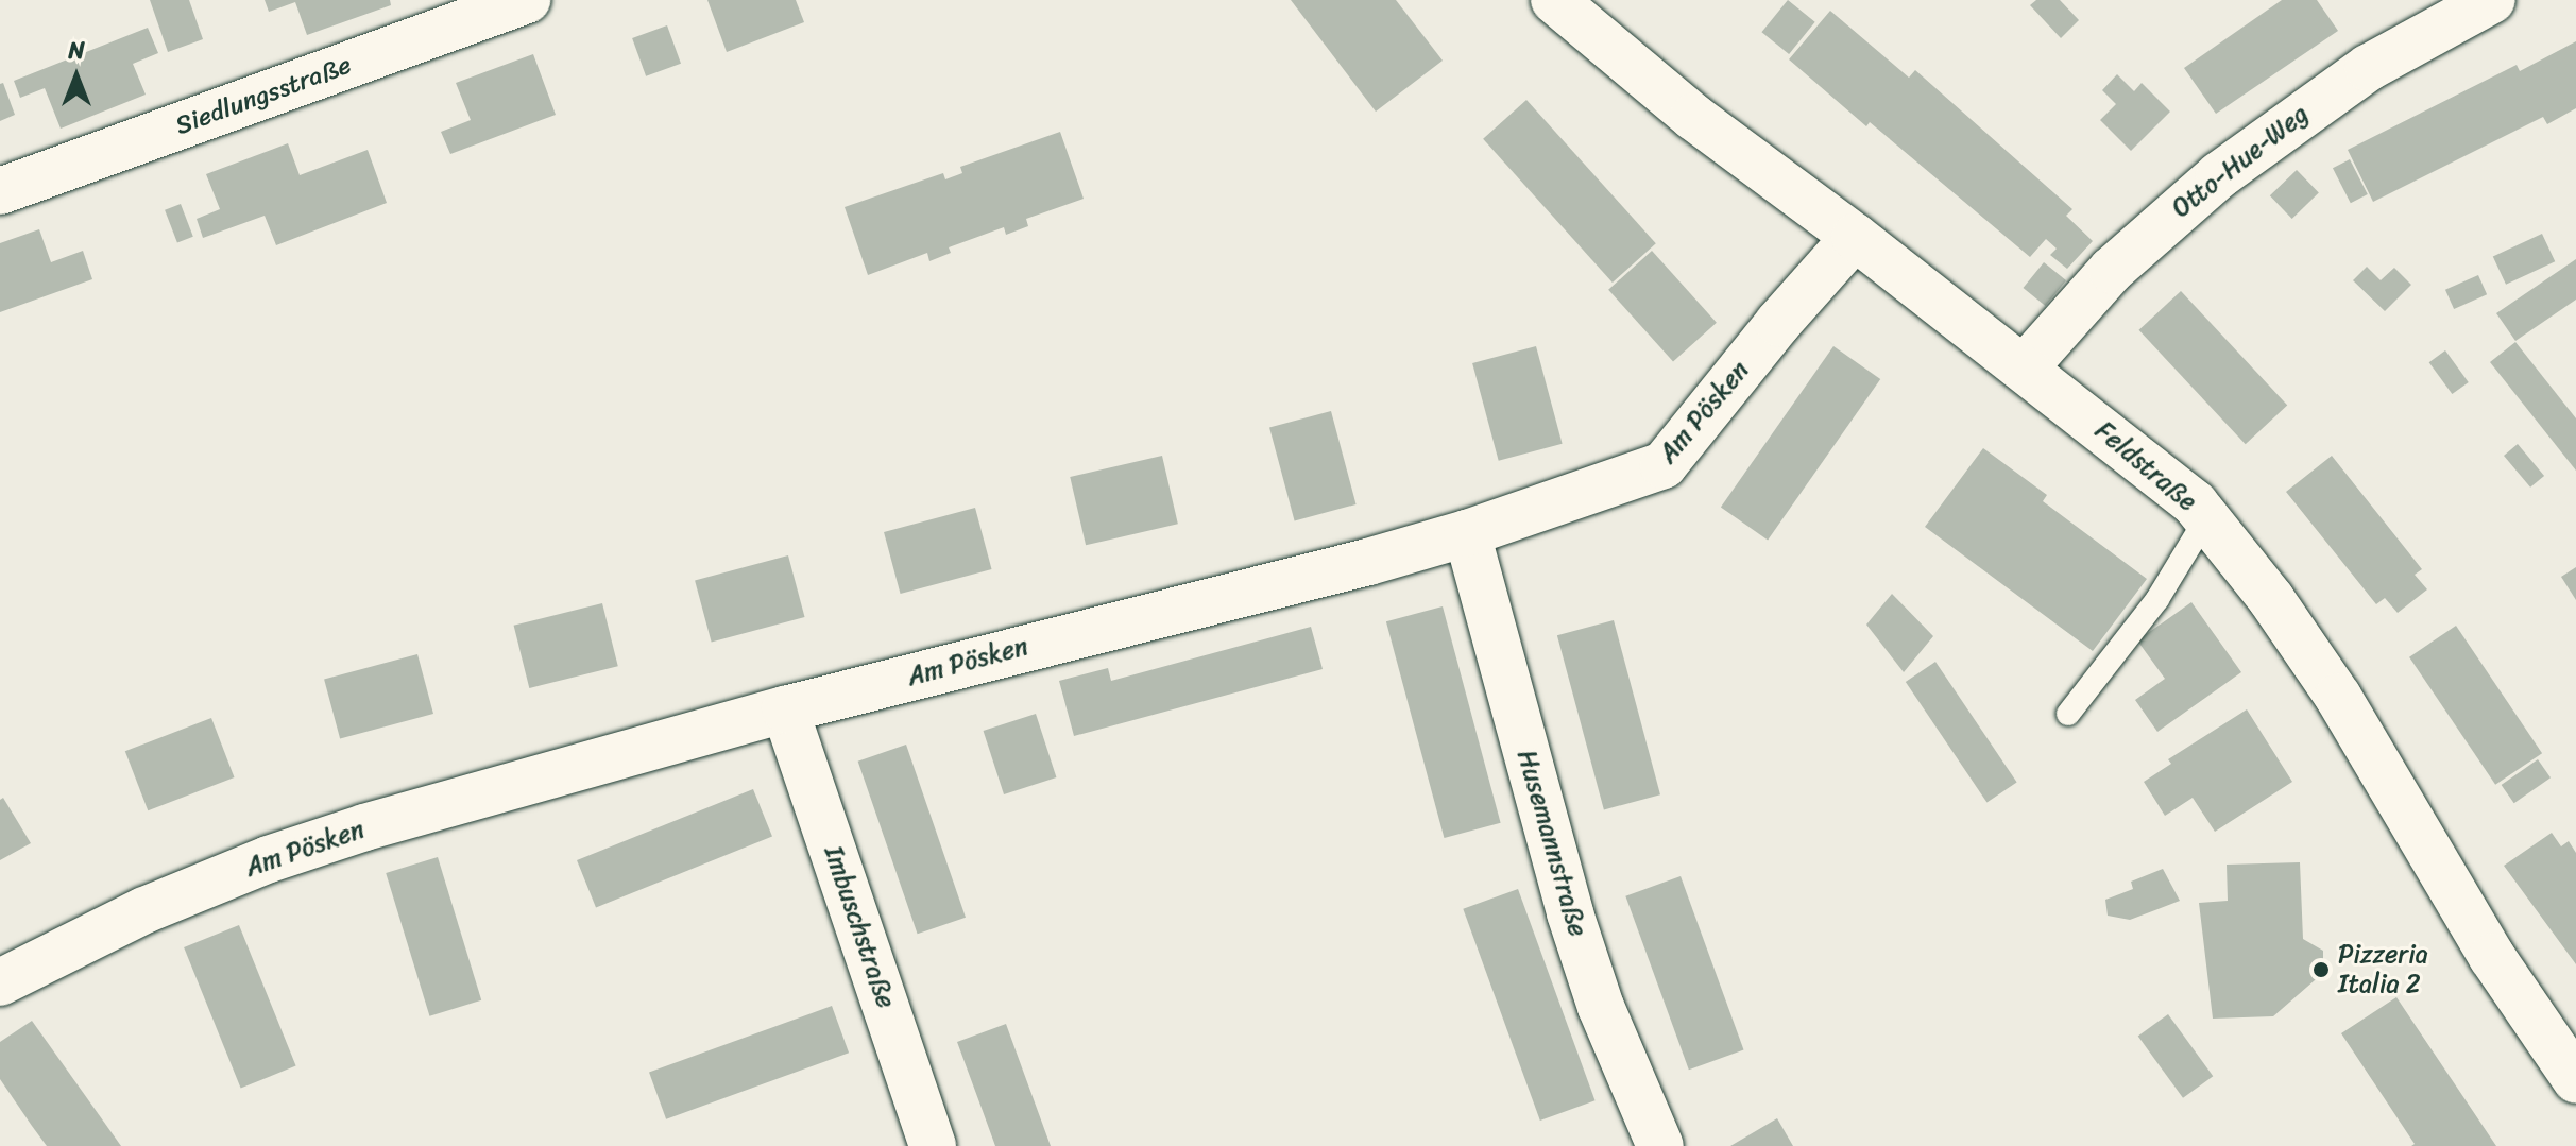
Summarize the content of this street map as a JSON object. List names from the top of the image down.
{
  "streets": {
    "street": [
      "Siedlungsstraße",
      "Otto-Hue-Weg",
      "Am Pösken",
      "Feldstraße",
      "Husemannstraße",
      "Imbuschstraße"
    ]
  },
  "crossings": [
    ["Otto-Hue-Weg", "Feldstraße"],
    ["Am Pösken", "Feldstraße"],
    ["Am Pösken", "Husemannstraße"],
    ["Am Pösken", "Imbuschstraße"]
  ],
  "places": ["Pizzeria Italia 2"],
  "north": "top"
}
